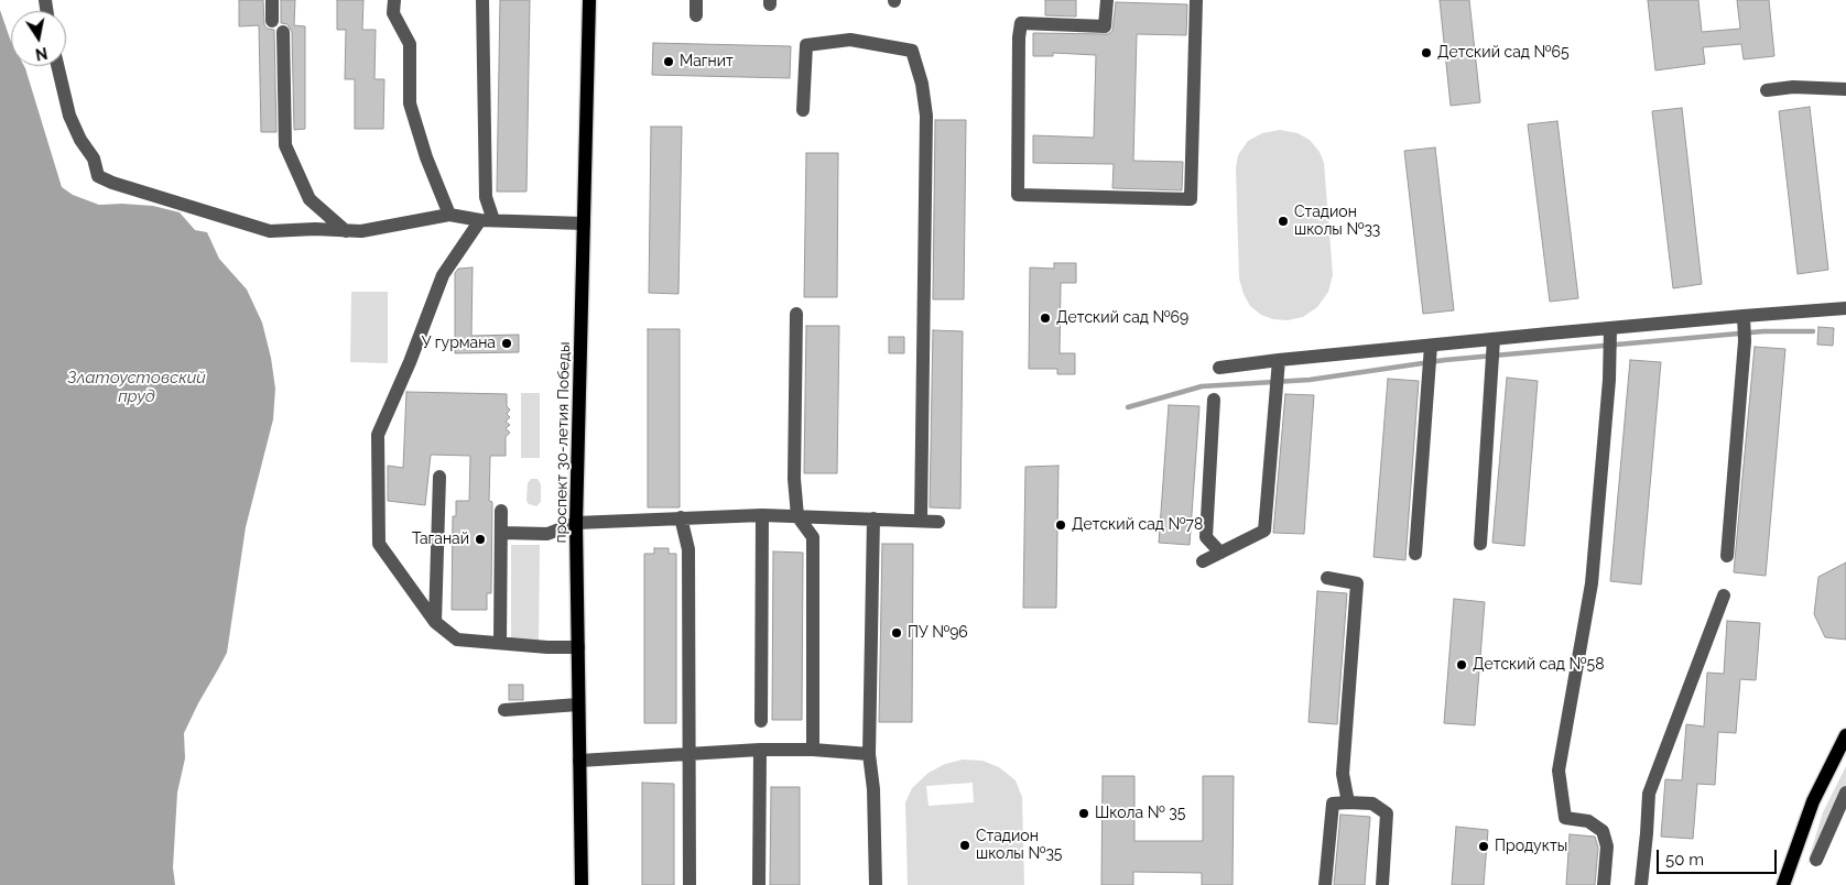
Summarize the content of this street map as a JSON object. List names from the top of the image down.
{
  "streets": {
    "main road": ["проспект 30-летия Победы"]
  },
  "water": ["Златоустовский пруд"],
  "places": [
    "Детский сад №65",
    "Магнит",
    "Стадион школы №33",
    "Детский сад №69",
    "У гурмана",
    "Детский сад №78",
    "Таганай",
    "ПУ №96",
    "Детский сад №58",
    "Школа № 35",
    "Стадион школы №35",
    "Продукты"
  ],
  "scale_bar": "50 m",
  "north": "bottom"
}
